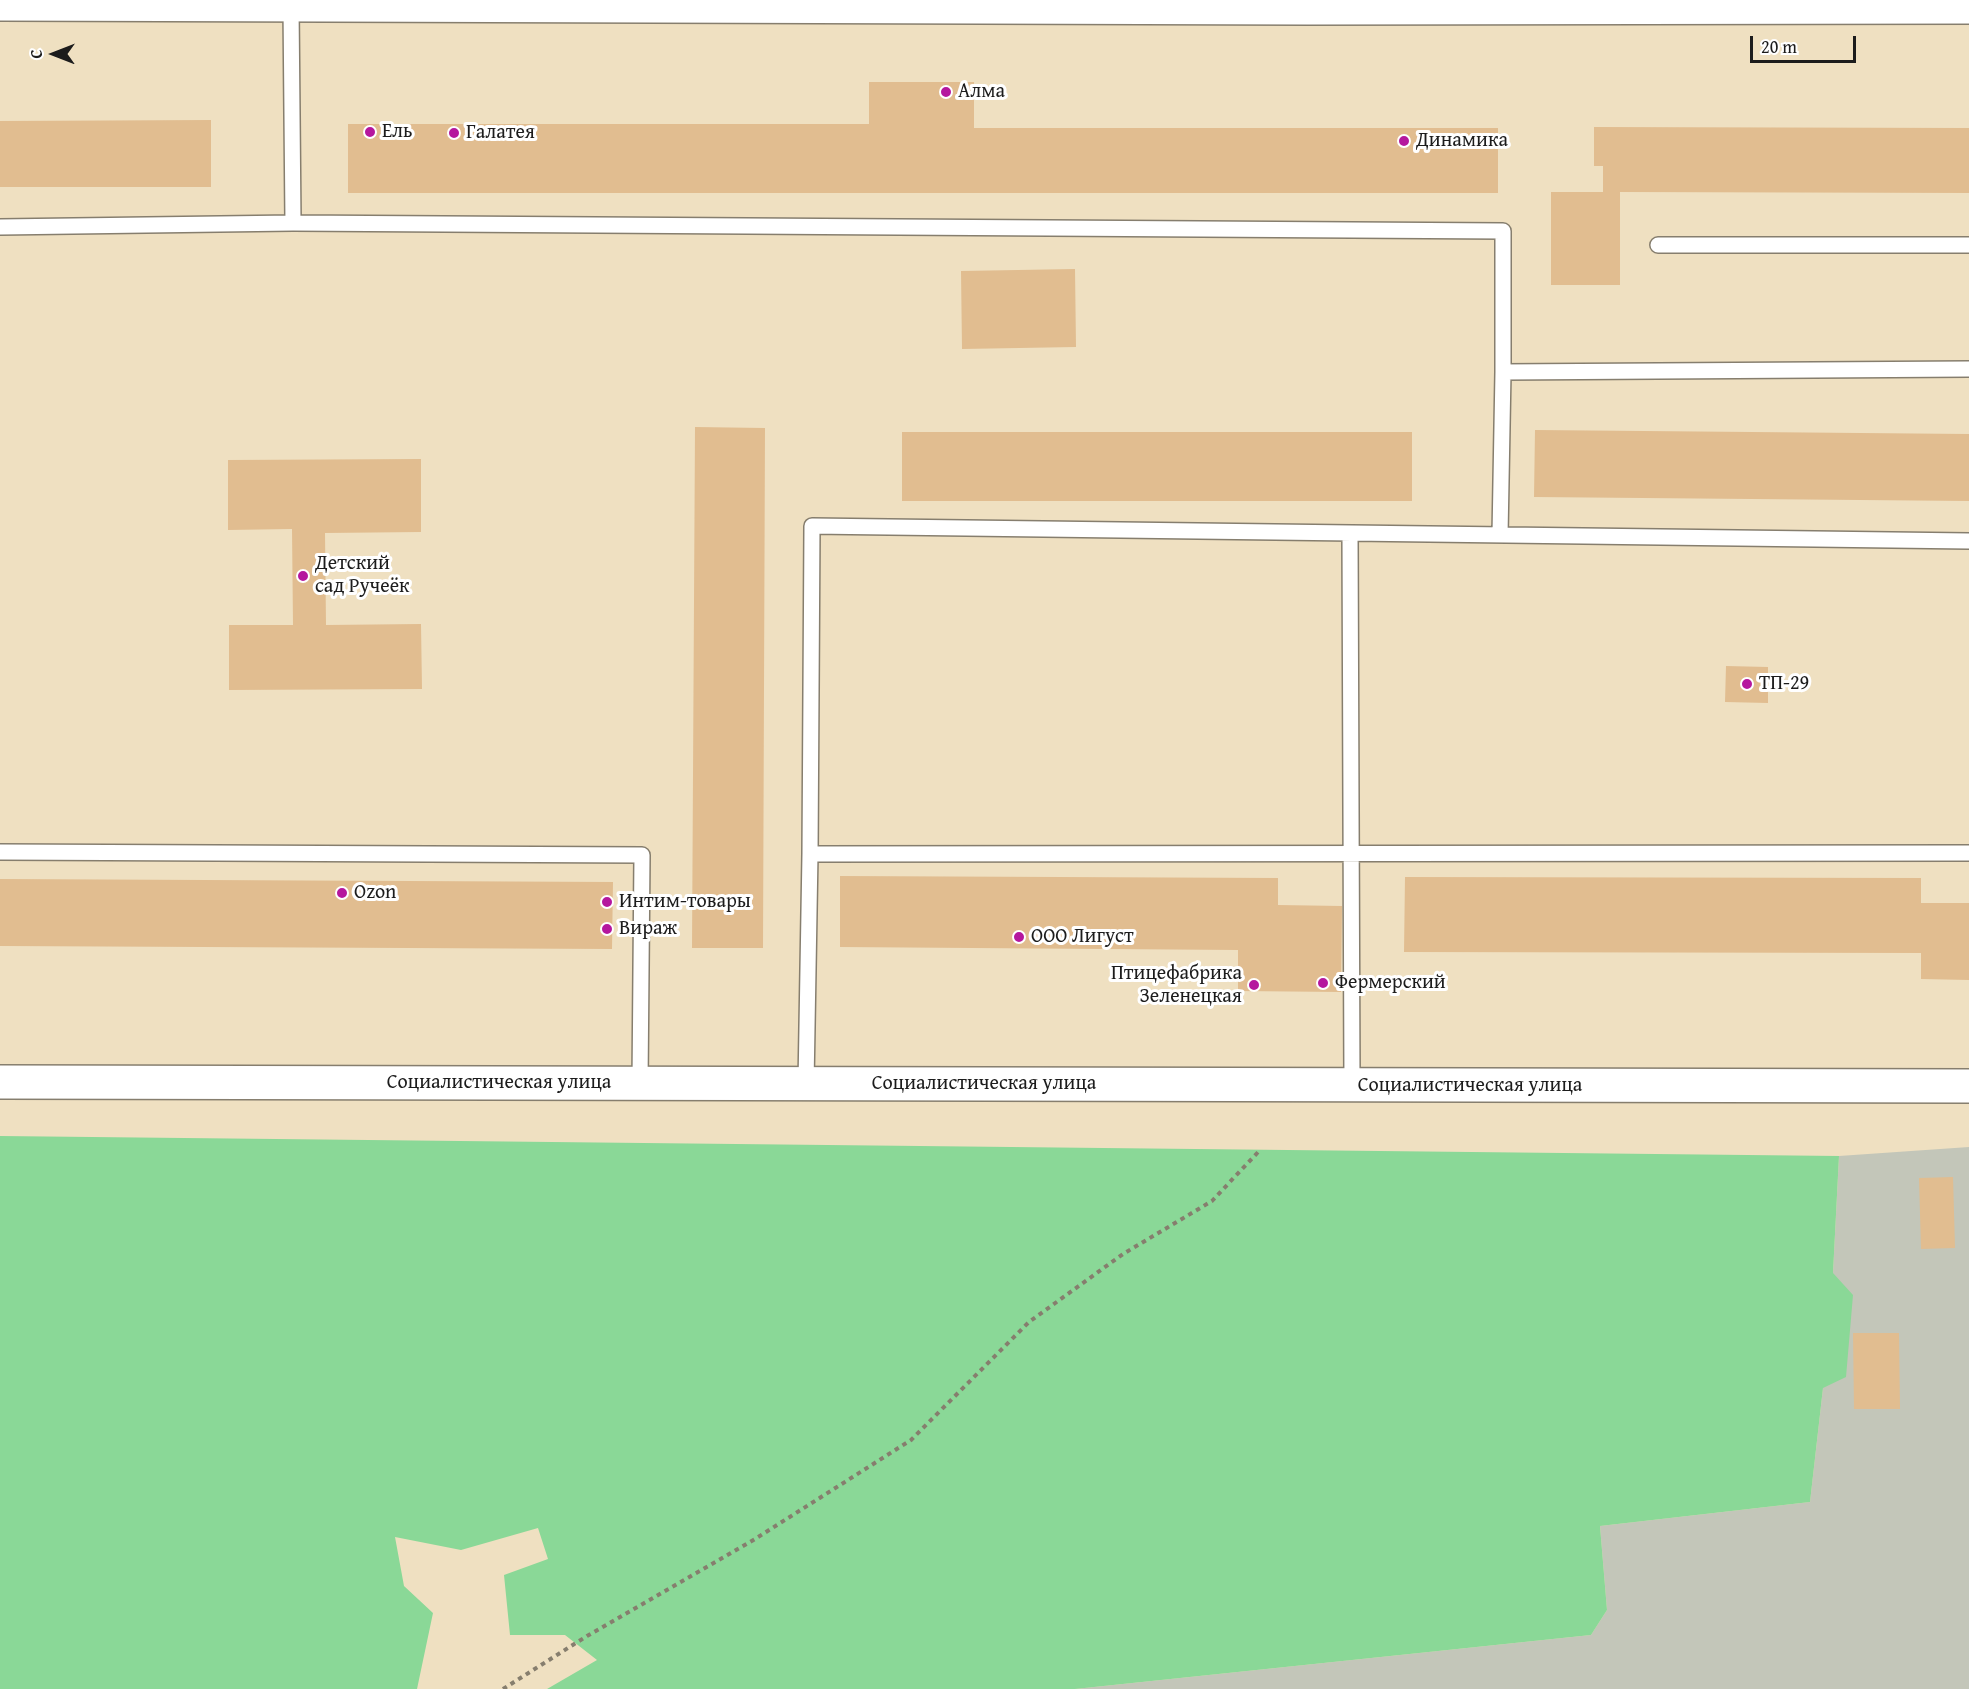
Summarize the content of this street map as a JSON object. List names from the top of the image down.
{
  "streets": {
    "main road": ["Социалистическая улица"]
  },
  "places": [
    "Алма",
    "Ель",
    "Галатея",
    "Динамика",
    "Детский сад Ручеёк",
    "ТП-29",
    "Ozon",
    "Интим-товары",
    "Вираж",
    "ООО Лигуст",
    "Фермерский",
    "Птицефабрика Зеленецкая"
  ],
  "scale_bar": "20 m",
  "north": "left"
}
